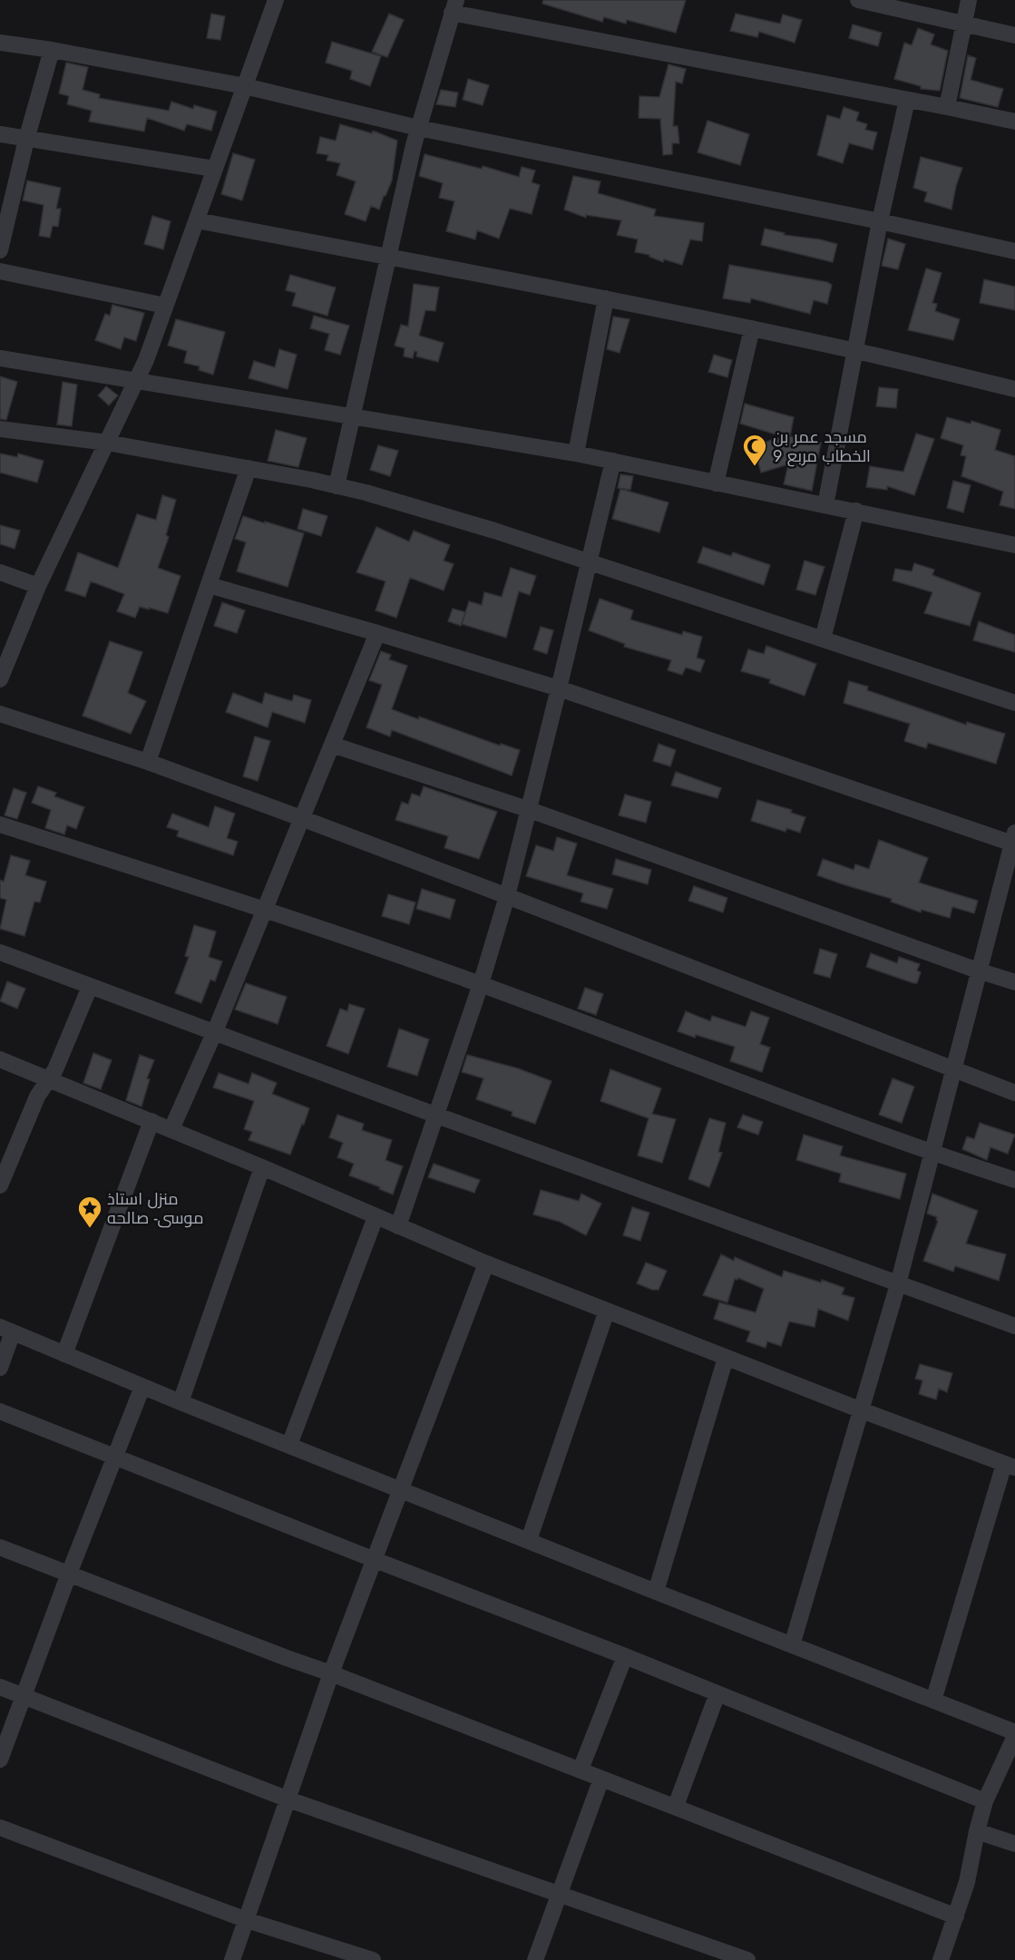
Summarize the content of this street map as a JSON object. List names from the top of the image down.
{
  "places": {
    "mosque": ["مسجد عمر بن الخطاب مربع 9"],
    "place": ["منزل استاذ موسى- صالحه"]
  }
}
